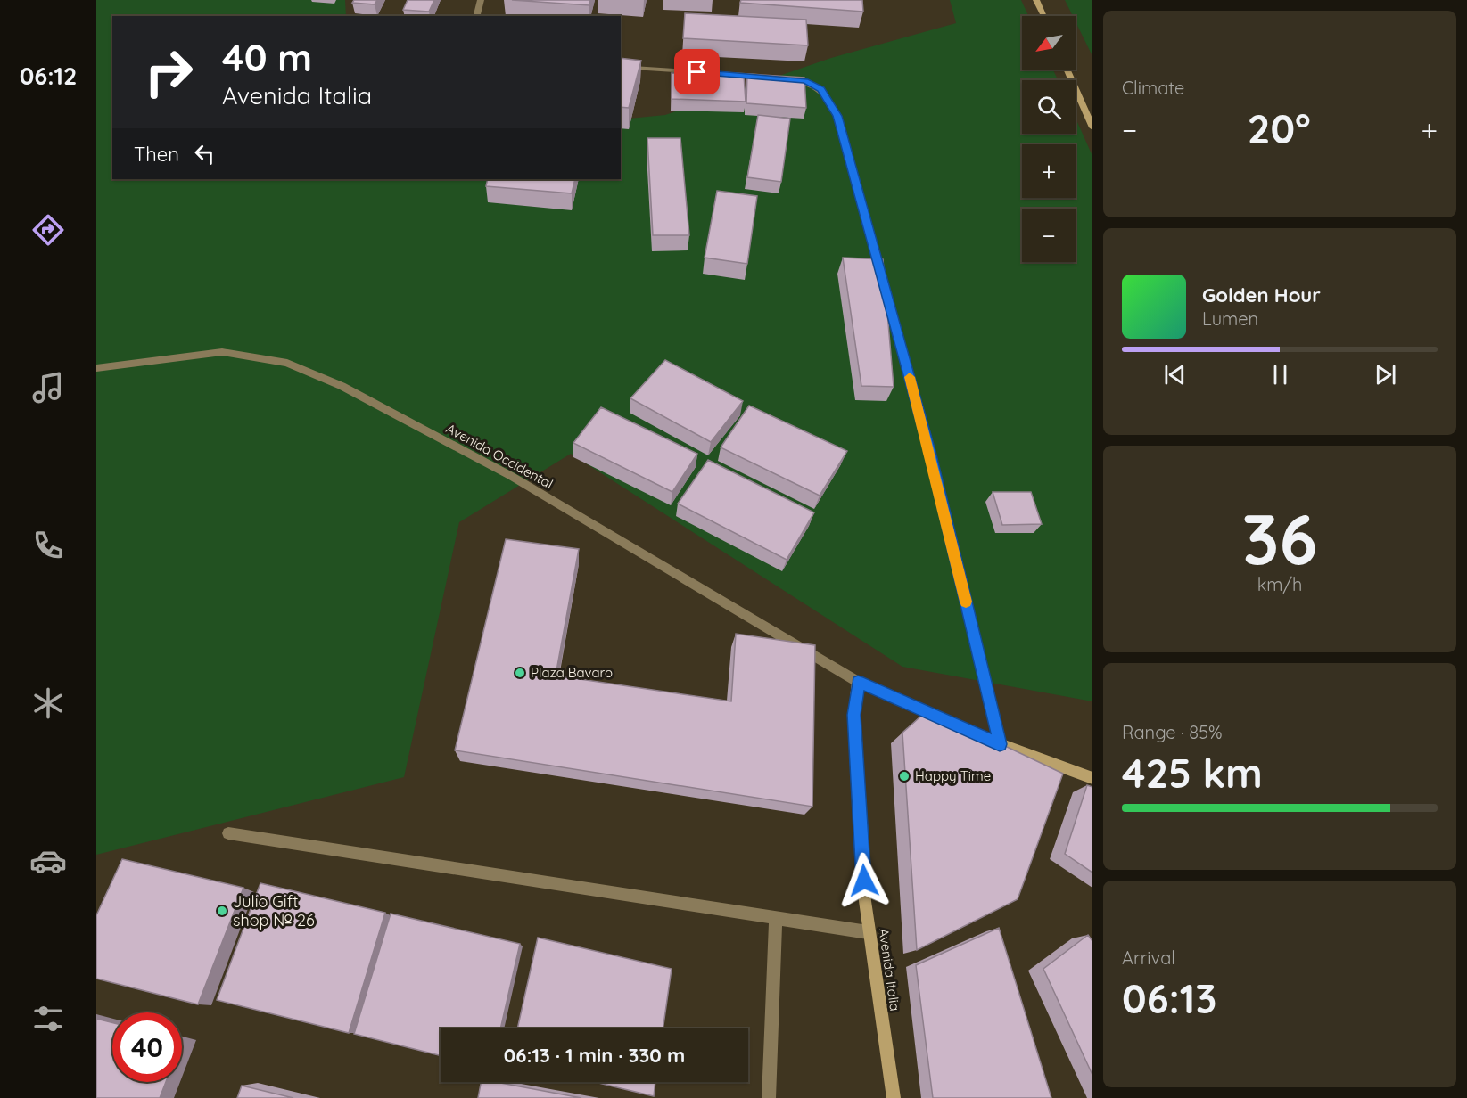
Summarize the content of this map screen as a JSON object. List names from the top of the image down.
{
  "streets": {
    "street": ["Avenida Occidental", "Avenida Italia"]
  },
  "crossings": [
    ["Avenida Occidental", "Avenida Italia"]
  ],
  "places": ["Plaza Bavaro", "Happy Time", "Julio Gift shop № 26"],
  "north": "bottom left",
  "page": {
    "tabs": "06:12",
    "tile": [
      "Climate",
      ["36", "km/h"],
      ["Range · 85%", "425 km"],
      ["Arrival", "06:13"]
    ],
    "map_buttons": ["+", "−"],
    "turn": ["40 m", "Avenida Italia"],
    "heat": ["−", "20°", "+"],
    "then": "Then",
    "song": ["Golden Hour", "Lumen"],
    "limit": "40",
    "trip": "06:13 · 1 min · 330 m"
  }
}
